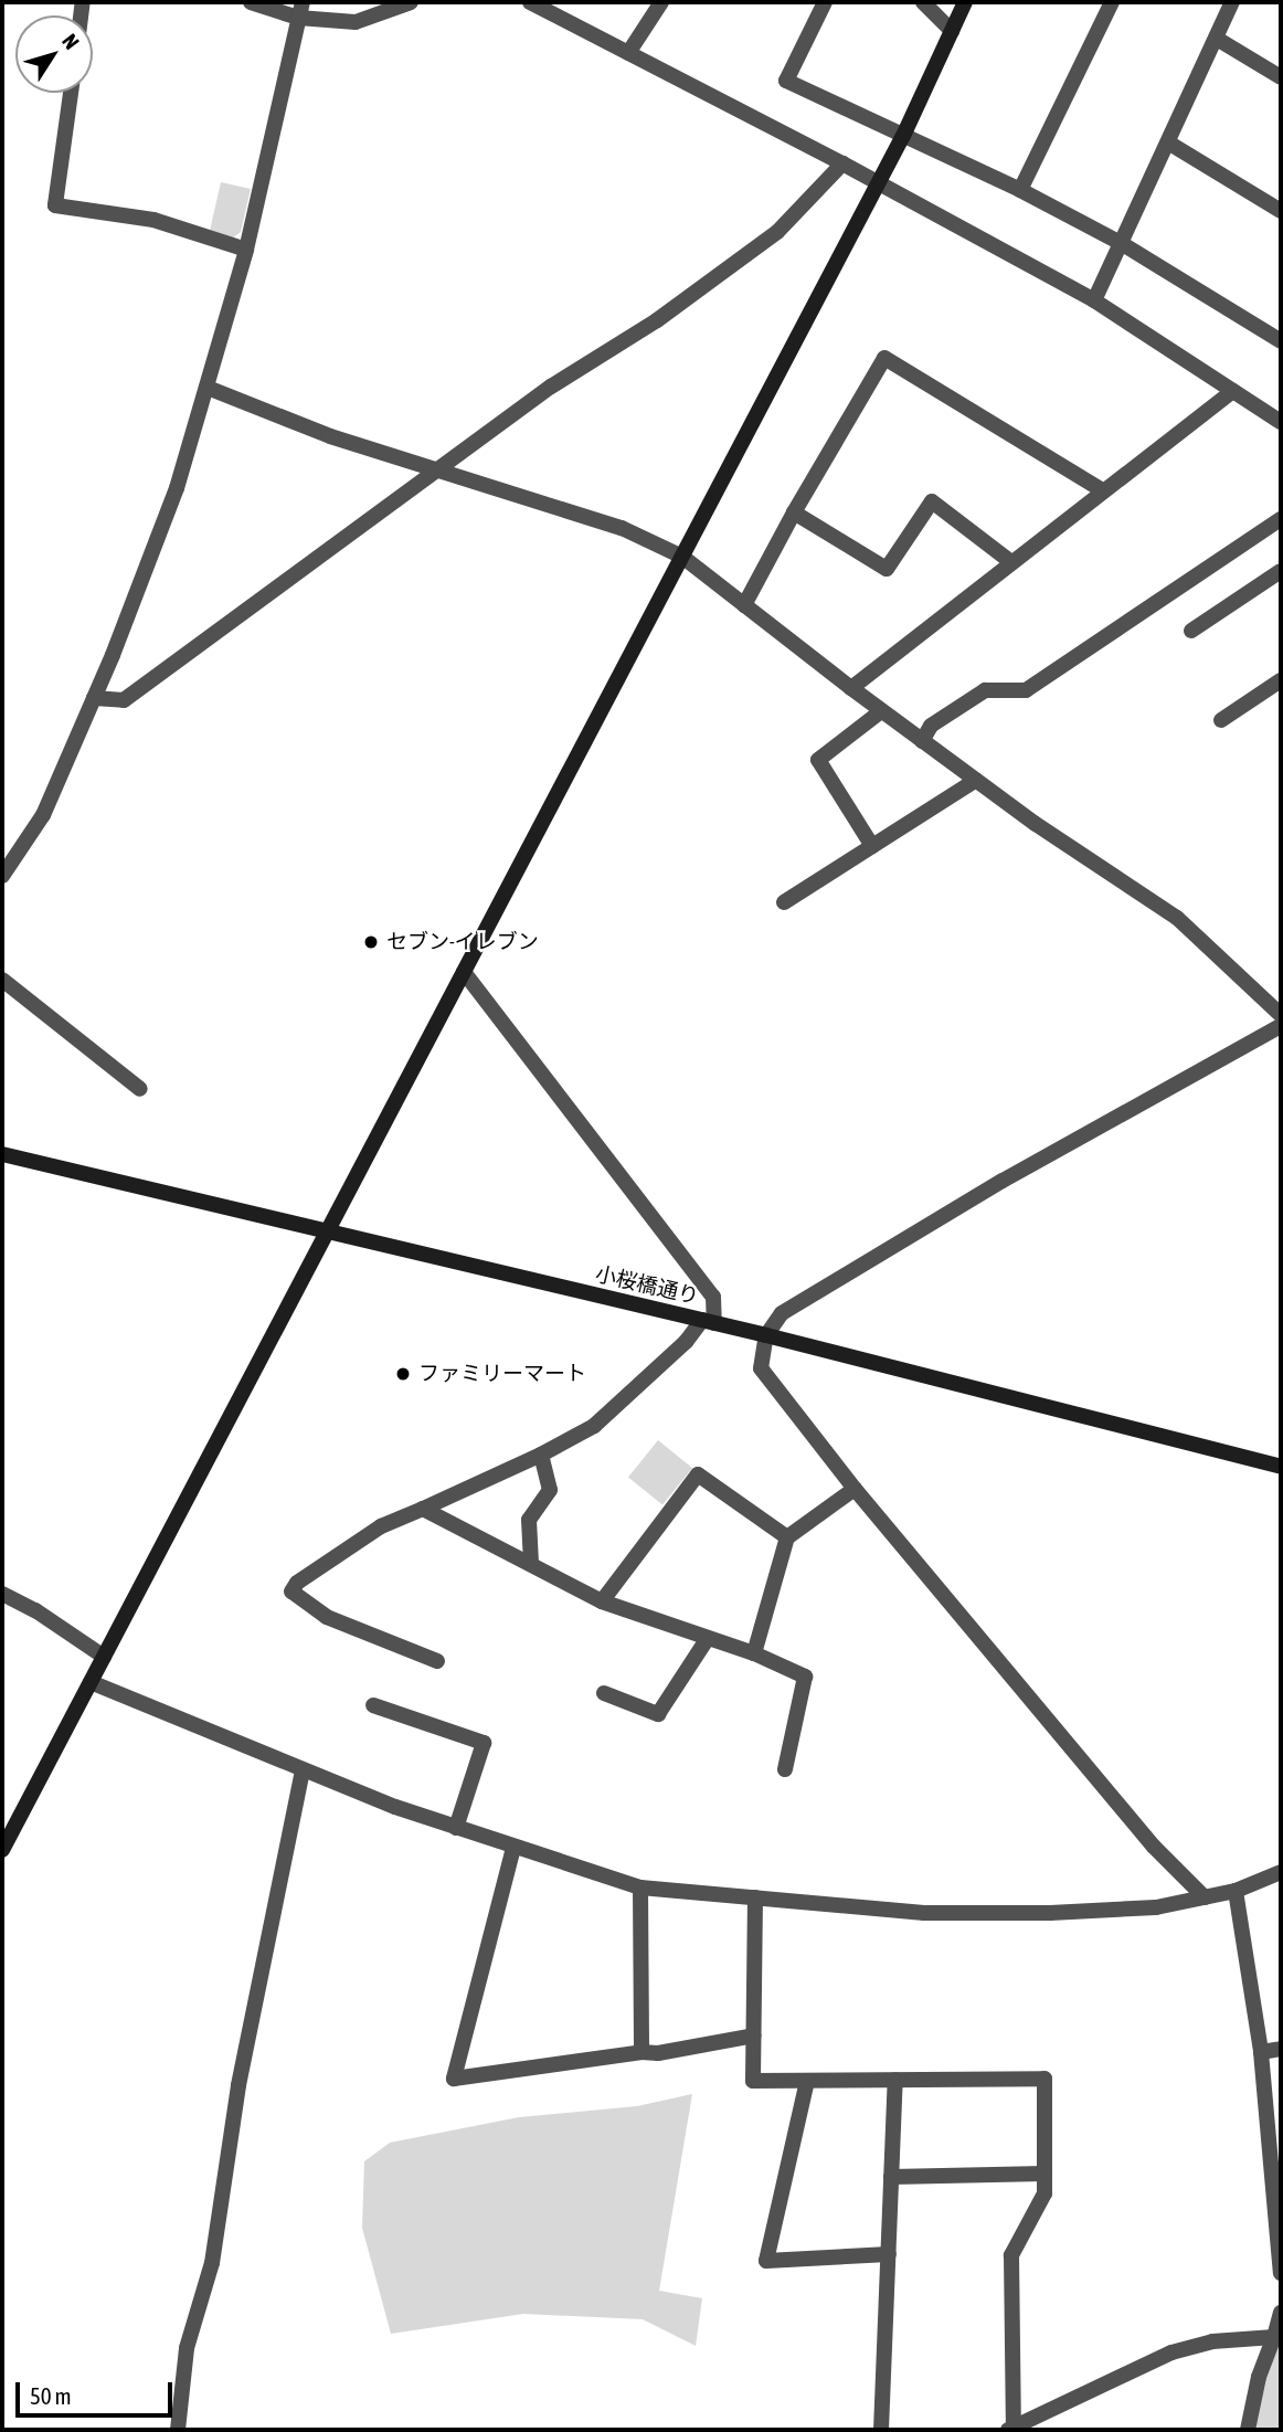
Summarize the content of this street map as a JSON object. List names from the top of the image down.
{
  "streets": {
    "street": ["小桜橋通り"]
  },
  "places": ["セブン-イレブン", "ファミリーマート"],
  "scale_bar": "50 m",
  "north": "top right"
}
